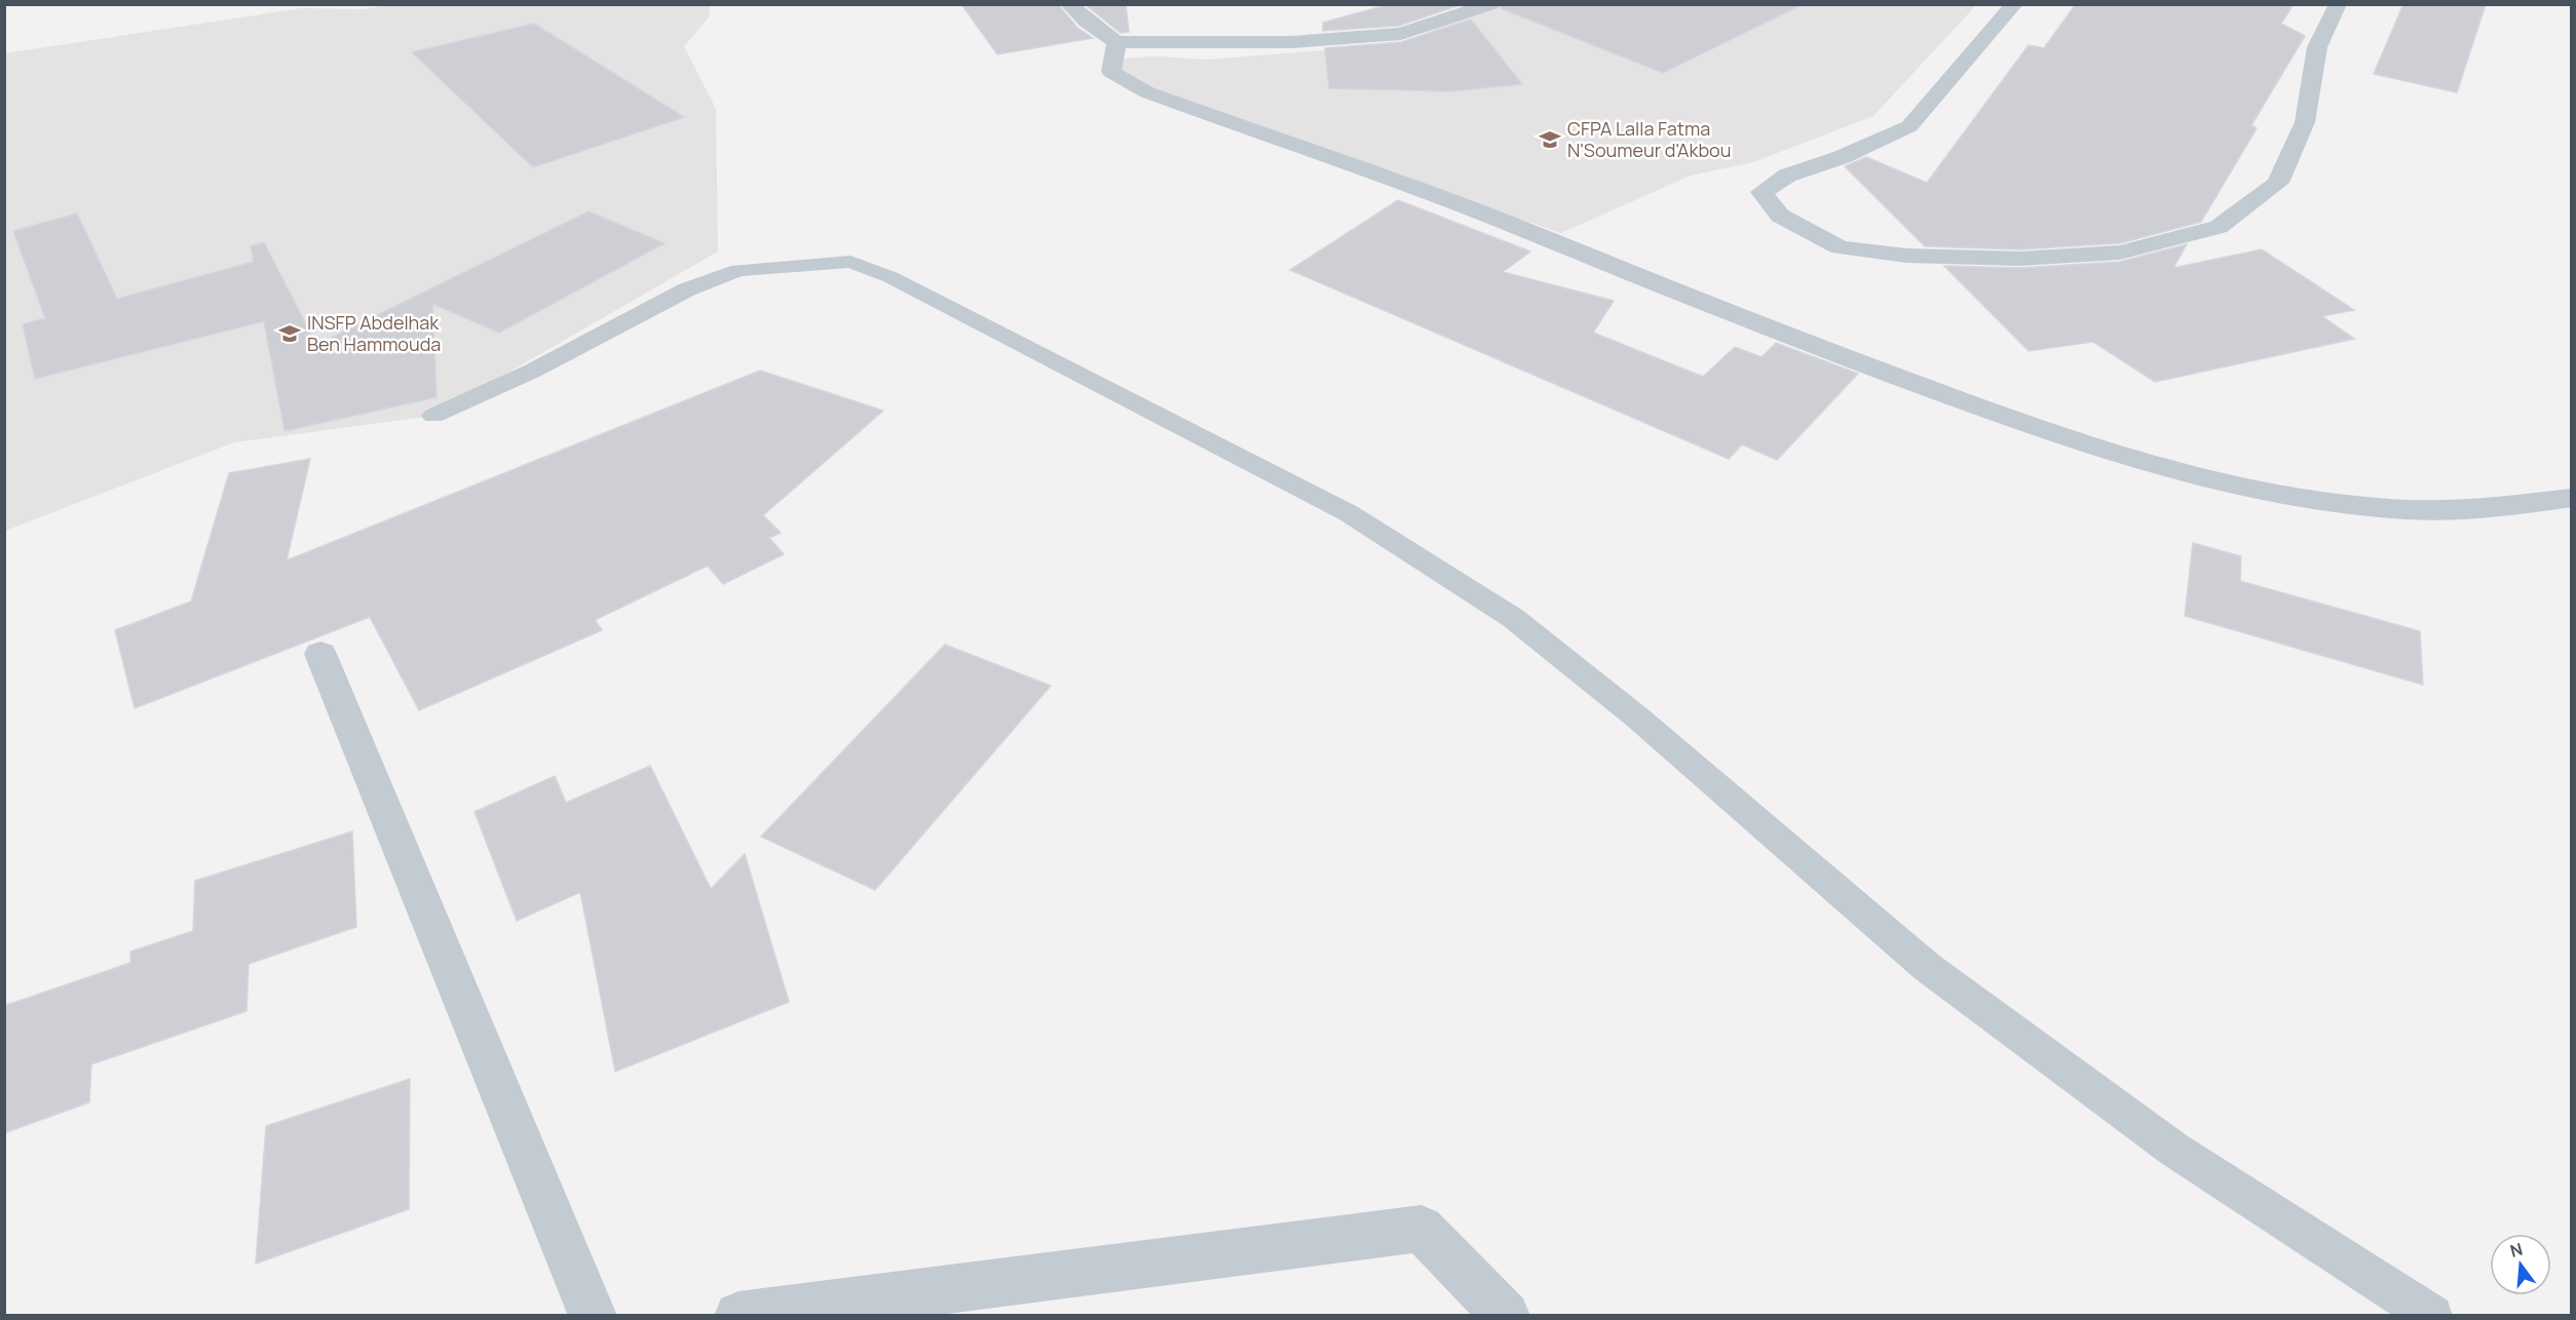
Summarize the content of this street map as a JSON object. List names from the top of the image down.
{
  "places": {
    "school or university": ["CFPA Lalla Fatma N'Soumeur d'Akbou", "INSFP Abdelhak Ben Hammouda"]
  },
  "north": "top"
}
